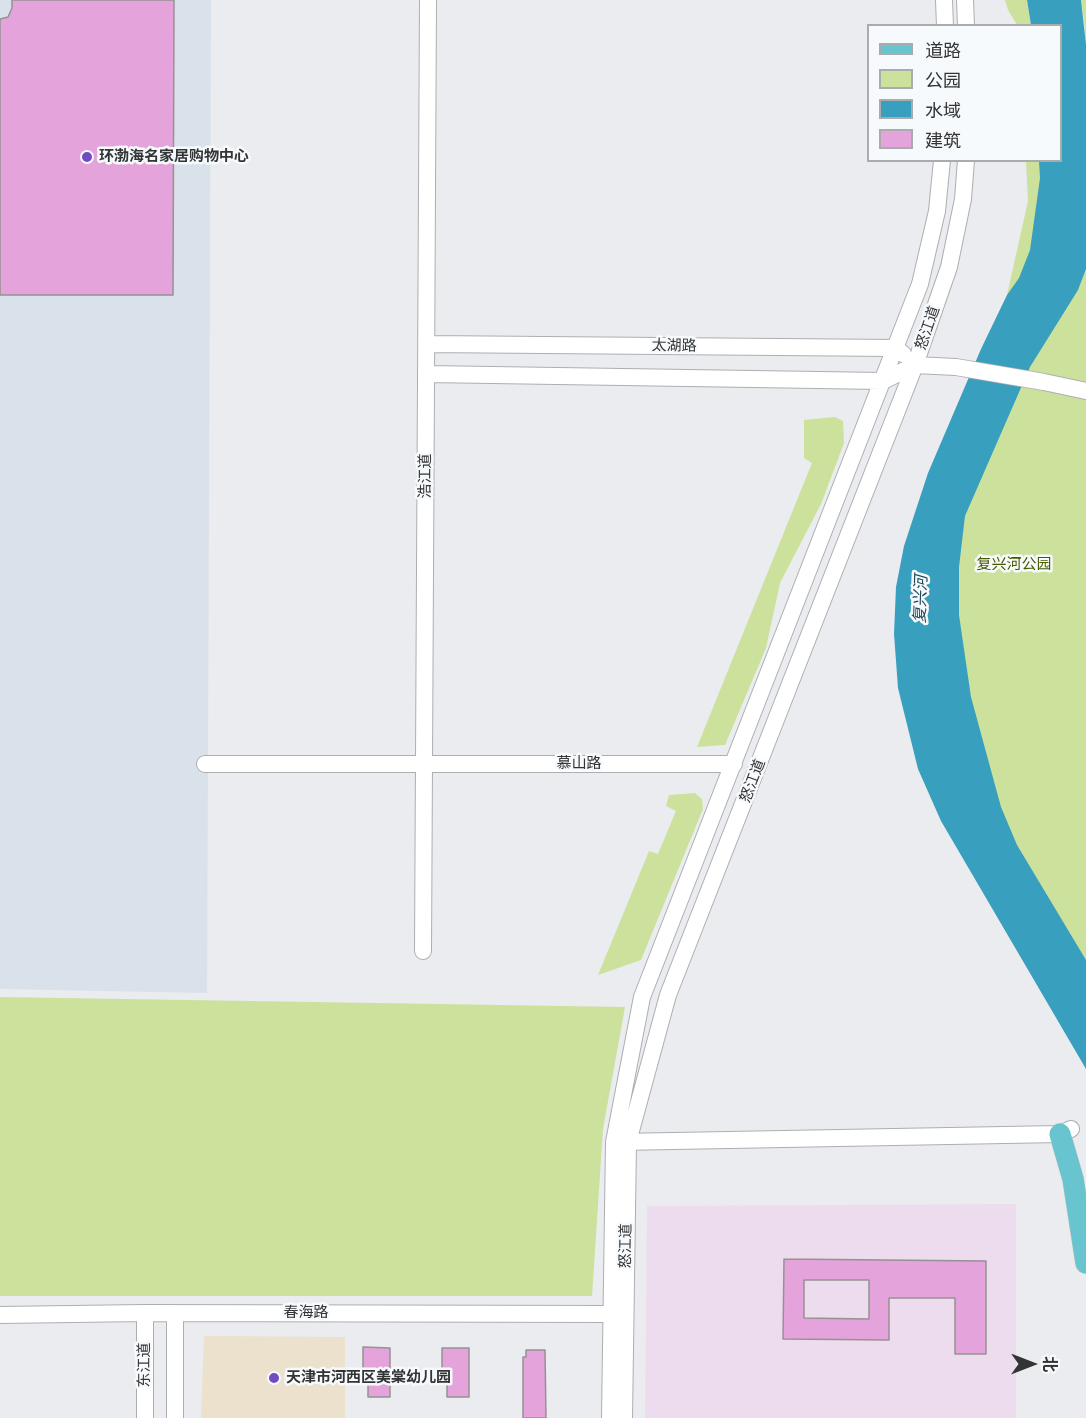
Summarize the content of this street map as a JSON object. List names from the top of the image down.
{
  "streets": {
    "street": [
      "怒江道",
      "太湖路",
      "浩江道",
      "慕山路",
      "春海路",
      "东江道"
    ]
  },
  "crossings": [
    ["怒江道", "太湖路"],
    ["怒江道", "慕山路"],
    ["怒江道", "春海路"],
    ["太湖路", "浩江道"],
    ["浩江道", "慕山路"],
    ["春海路", "东江道"]
  ],
  "water": ["复兴河"],
  "parks": ["复兴河公园"],
  "places": ["环渤海名家居购物中心", "天津市河西区美棠幼儿园"],
  "legend": [
    "道路",
    "公园",
    "水域",
    "建筑"
  ],
  "north": "right"
}
